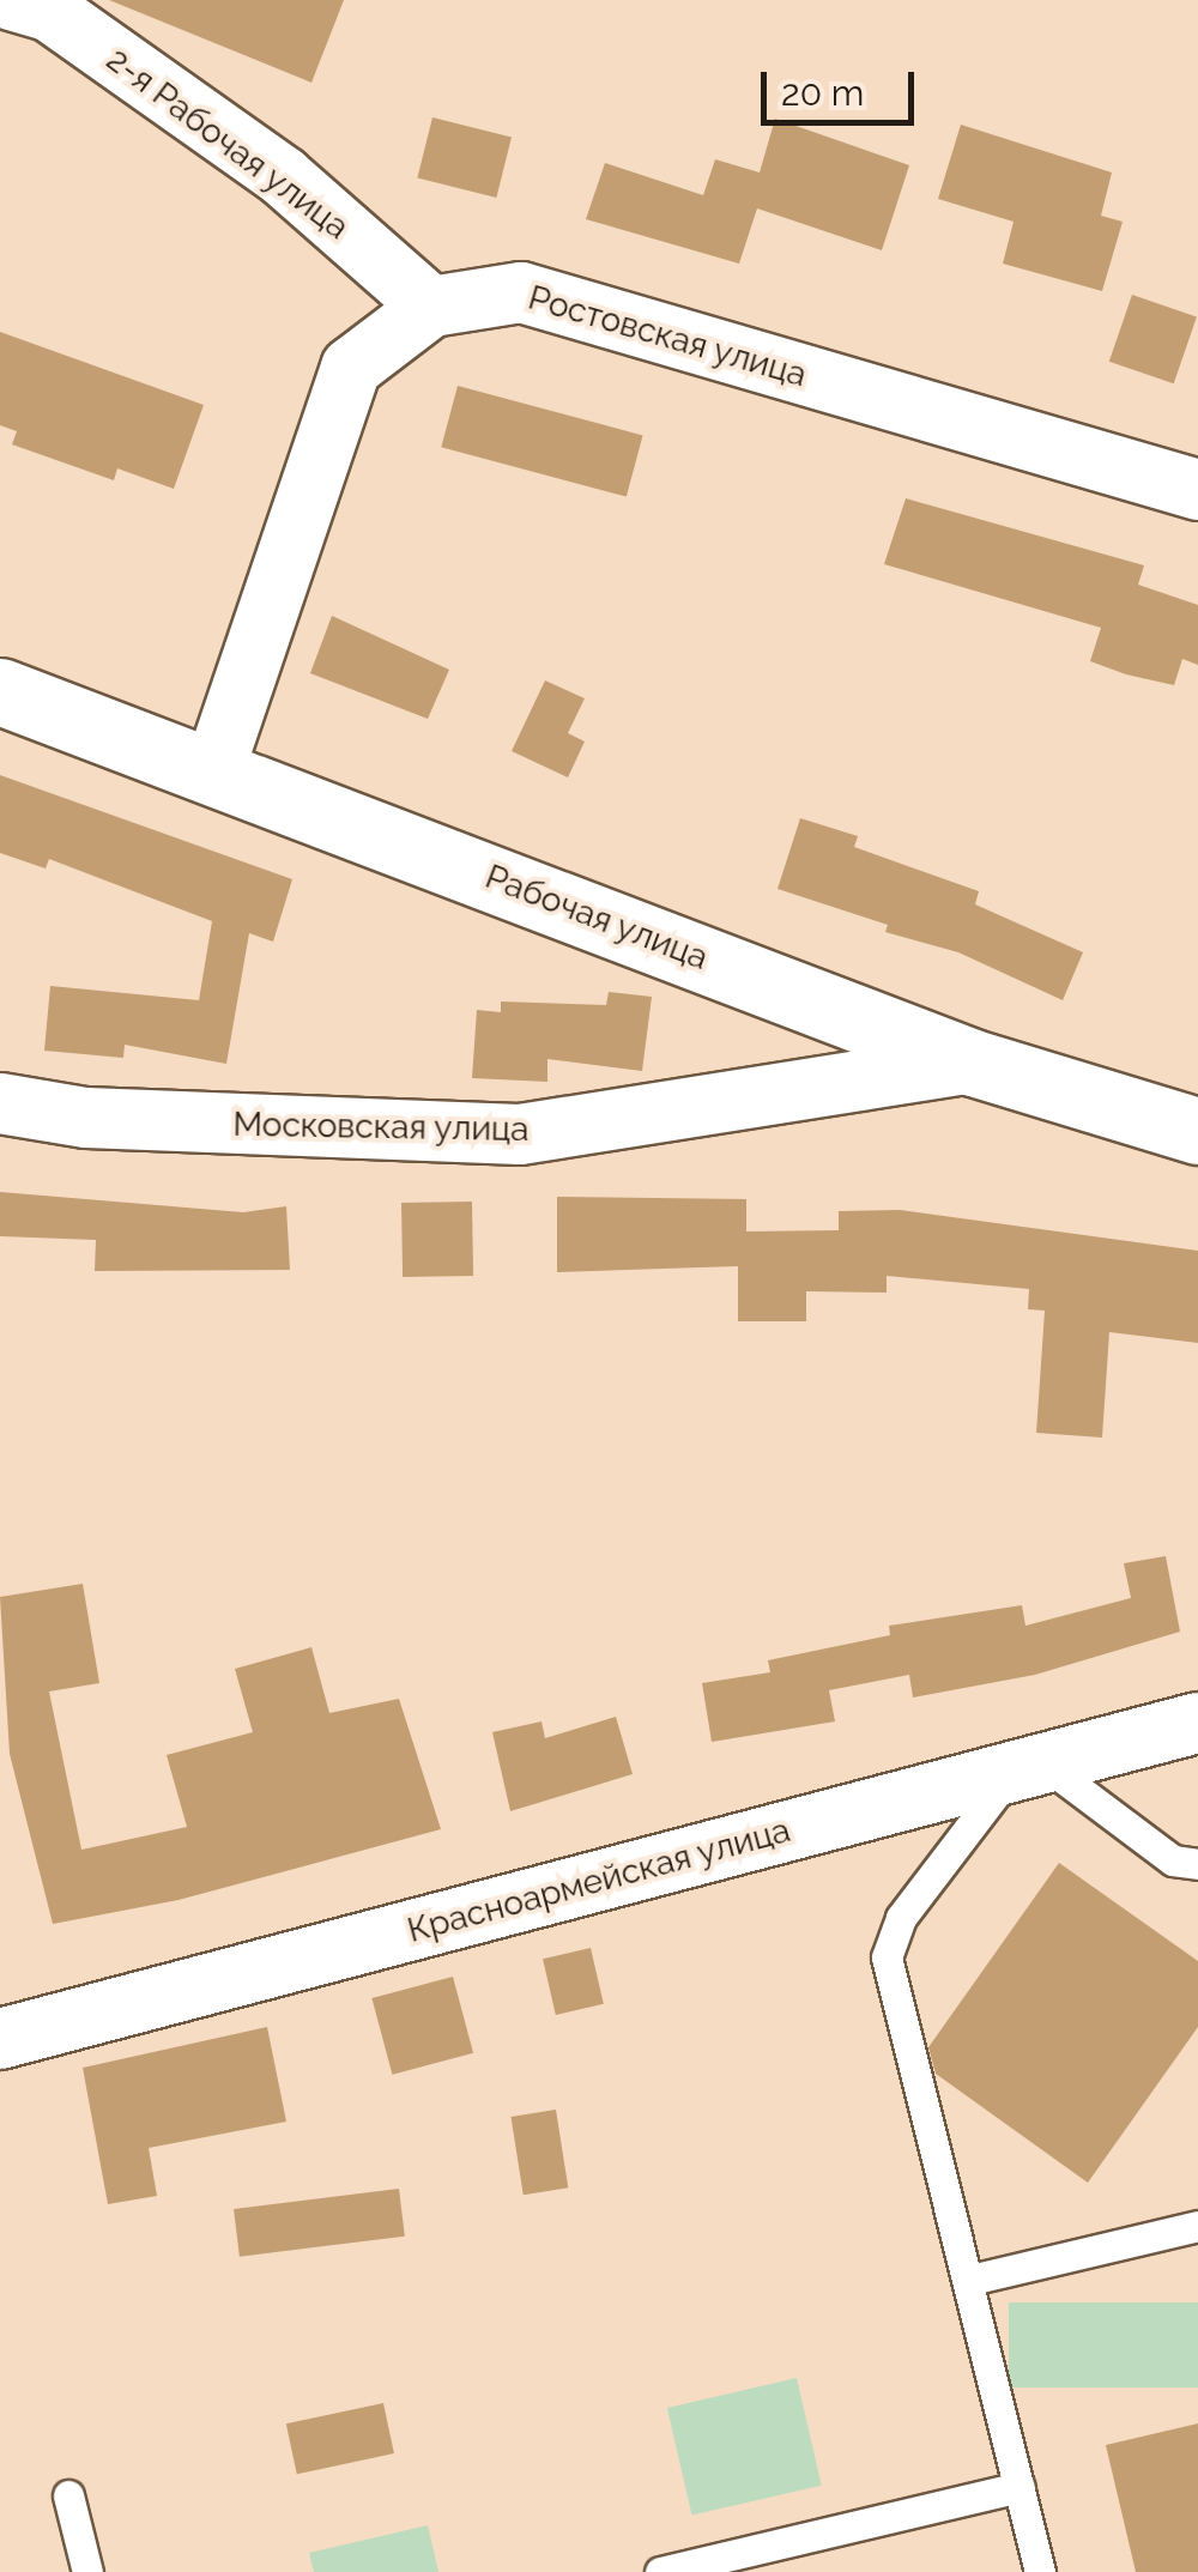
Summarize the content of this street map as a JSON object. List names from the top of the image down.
{
  "streets": {
    "street": [
      "2-я Рабочая улица",
      "Ростовская улица",
      "Рабочая улица",
      "Московская улица",
      "Красноармейская улица"
    ]
  },
  "crossings": [
    ["2-я Рабочая улица", "Ростовская улица"],
    ["Ростовская улица", "Рабочая улица"],
    ["Рабочая улица", "Московская улица"]
  ],
  "scale_bar": "20 m"
}
